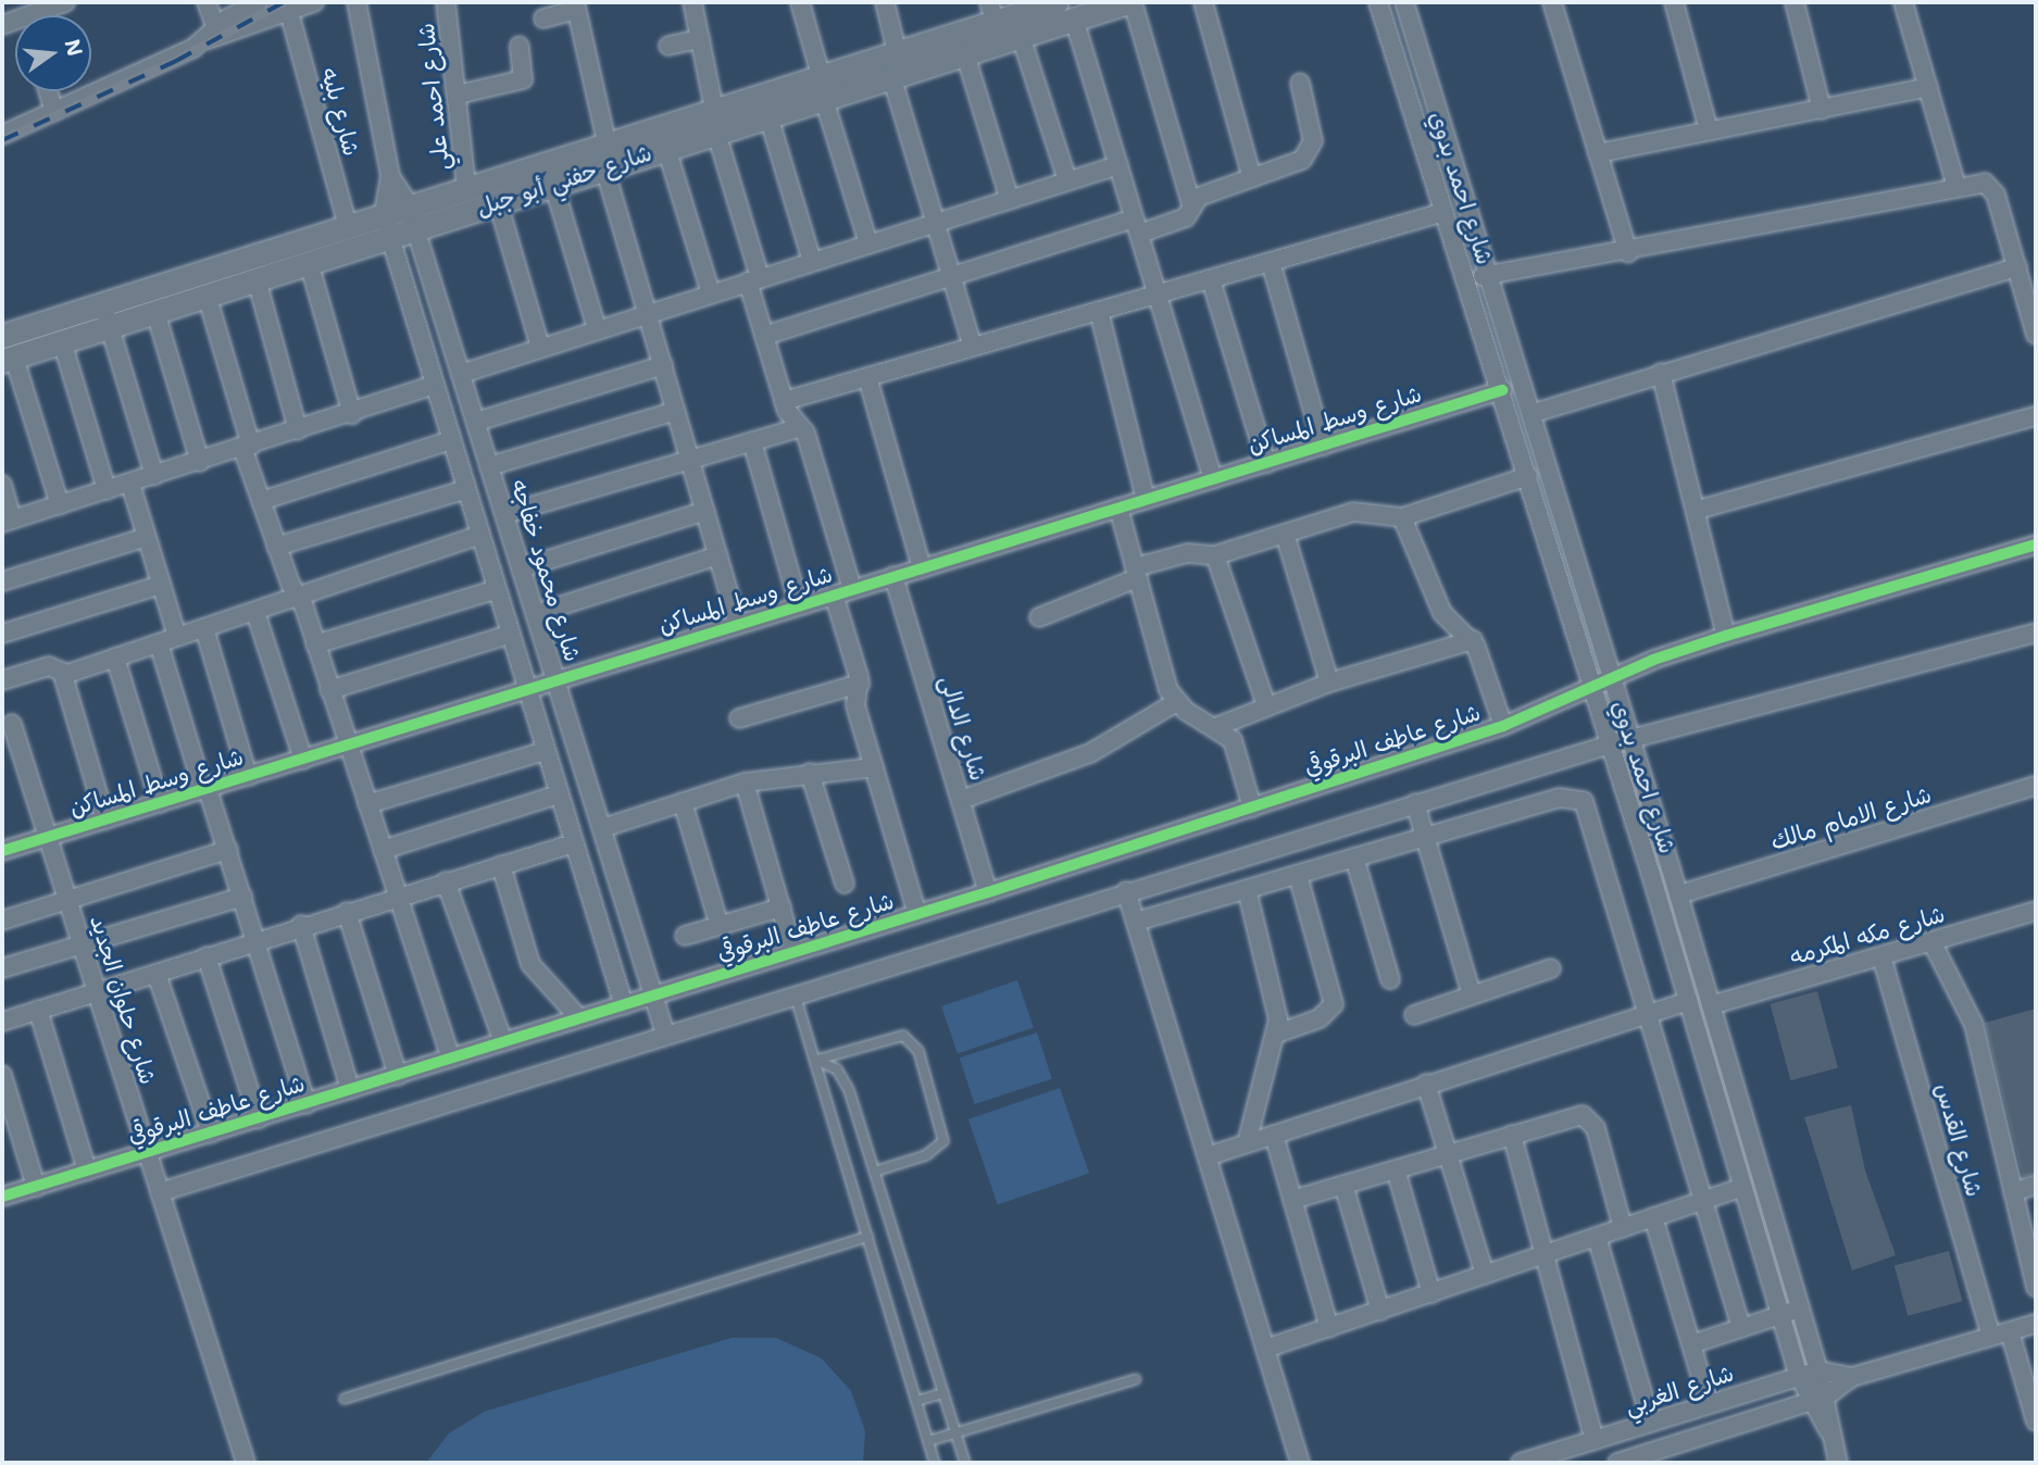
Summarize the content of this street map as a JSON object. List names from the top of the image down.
{
  "streets": {
    "street": [
      "شارع احمد علي",
      "شارع بليه",
      "شارع حفني أبو جبل",
      "شارع احمد بدوي",
      "شارع وسط المساكن",
      "شارع محمود خفاجه",
      "شارع الدالى",
      "شارع عاطف البرقوقي",
      "شارع الامام مالك",
      "شارع مكه المكرمه",
      "شارع حلوان الجديد",
      "شارع القدس",
      "شارع الغربي"
    ]
  },
  "crossings": [
    ["شارع احمد علي", "شارع حفني أبو جبل"],
    ["شارع بليه", "شارع حفني أبو جبل"],
    ["شارع حفني أبو جبل", "شارع محمود خفاجه"],
    ["شارع احمد بدوي", "شارع وسط المساكن"],
    ["شارع احمد بدوي", "شارع عاطف البرقوقي"],
    ["شارع احمد بدوي", "شارع الامام مالك"],
    ["شارع احمد بدوي", "شارع مكه المكرمه"],
    ["شارع احمد بدوي", "شارع الغربي"],
    ["شارع وسط المساكن", "شارع محمود خفاجه"],
    ["شارع وسط المساكن", "شارع الدالى"],
    ["شارع وسط المساكن", "شارع حلوان الجديد"],
    ["شارع محمود خفاجه", "شارع عاطف البرقوقي"],
    ["شارع الدالى", "شارع عاطف البرقوقي"],
    ["شارع عاطف البرقوقي", "شارع حلوان الجديد"],
    ["شارع مكه المكرمه", "شارع القدس"],
    ["شارع القدس", "شارع الغربي"]
  ],
  "north": "right"
}
